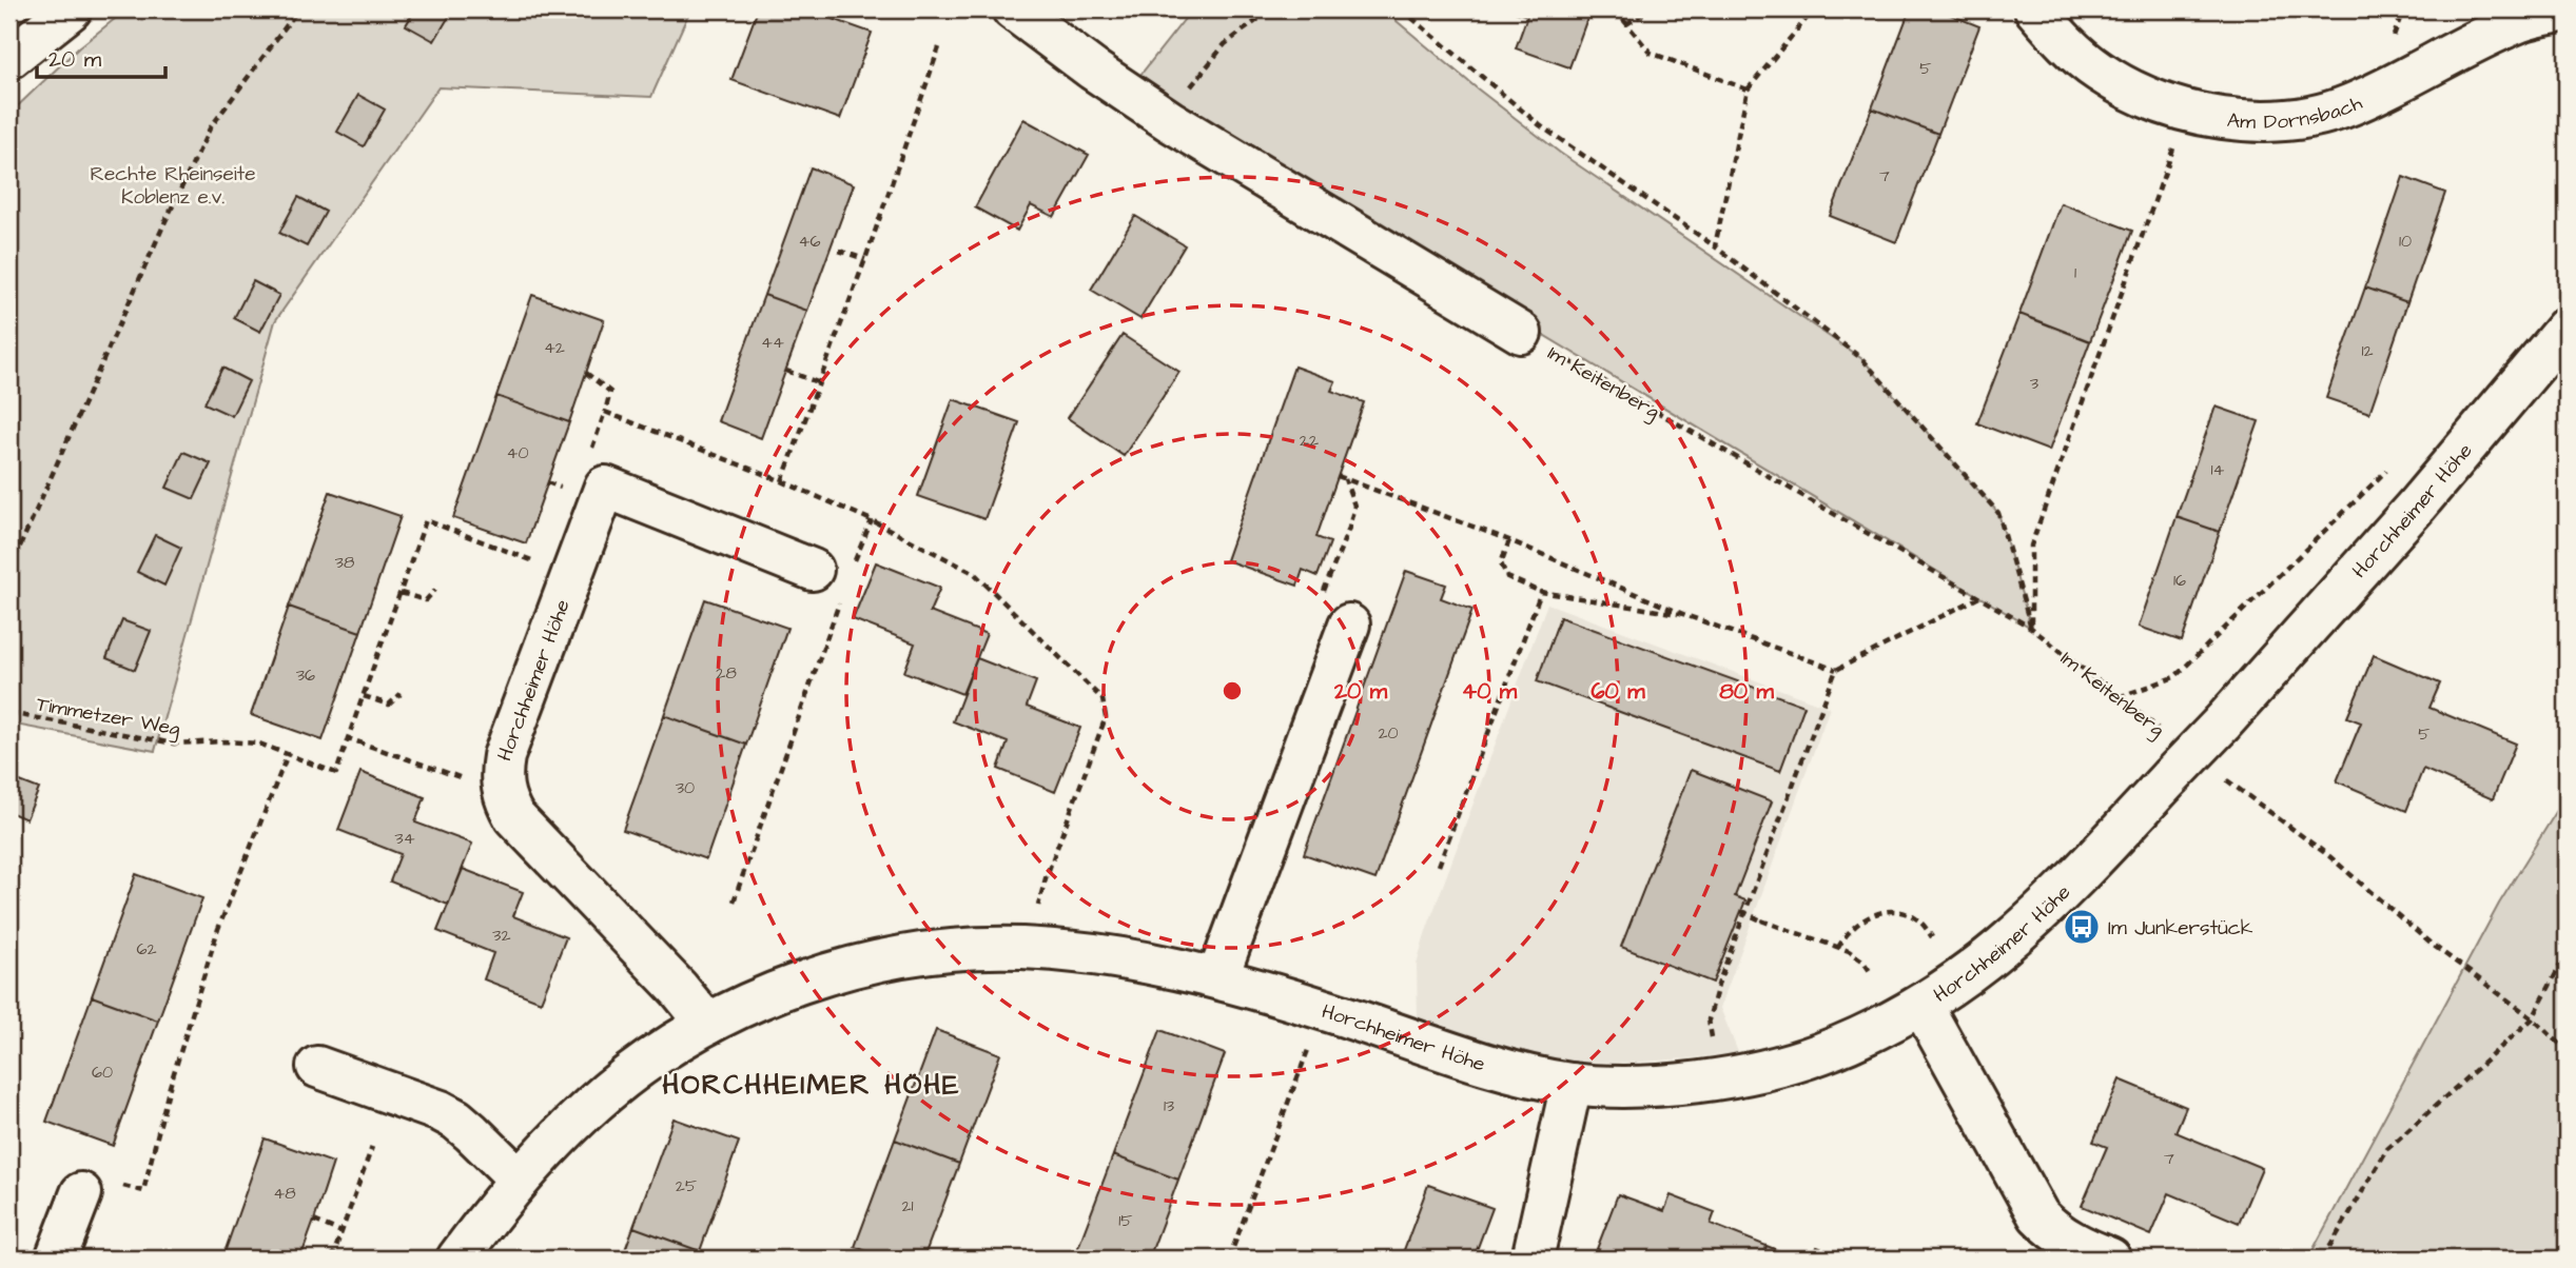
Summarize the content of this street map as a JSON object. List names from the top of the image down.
{
  "streets": {
    "main road": ["Am Dornsbach", "Horchheimer Höhe"],
    "path": ["Im Keitenberg", "Timmetzer Weg"]
  },
  "districts": ["HORCHHEIMER HÖHE"],
  "parks": ["Rechte Rheinseite Koblenz e.v."],
  "places": {
    "bus stop": ["Im Junkerstück"]
  },
  "house_numbers": [
    "5",
    "7",
    "46",
    "10",
    "1",
    "44",
    "42",
    "12",
    "3",
    "22",
    "40",
    "14",
    "38",
    "16",
    "28",
    "36",
    "20",
    "5",
    "30",
    "34",
    "32",
    "62",
    "60",
    "13",
    "7",
    "25",
    "48",
    "21",
    "15"
  ],
  "scale_bar": "20 m",
  "rings": [
    "20 m",
    "40 m",
    "60 m",
    "80 m"
  ]
}
